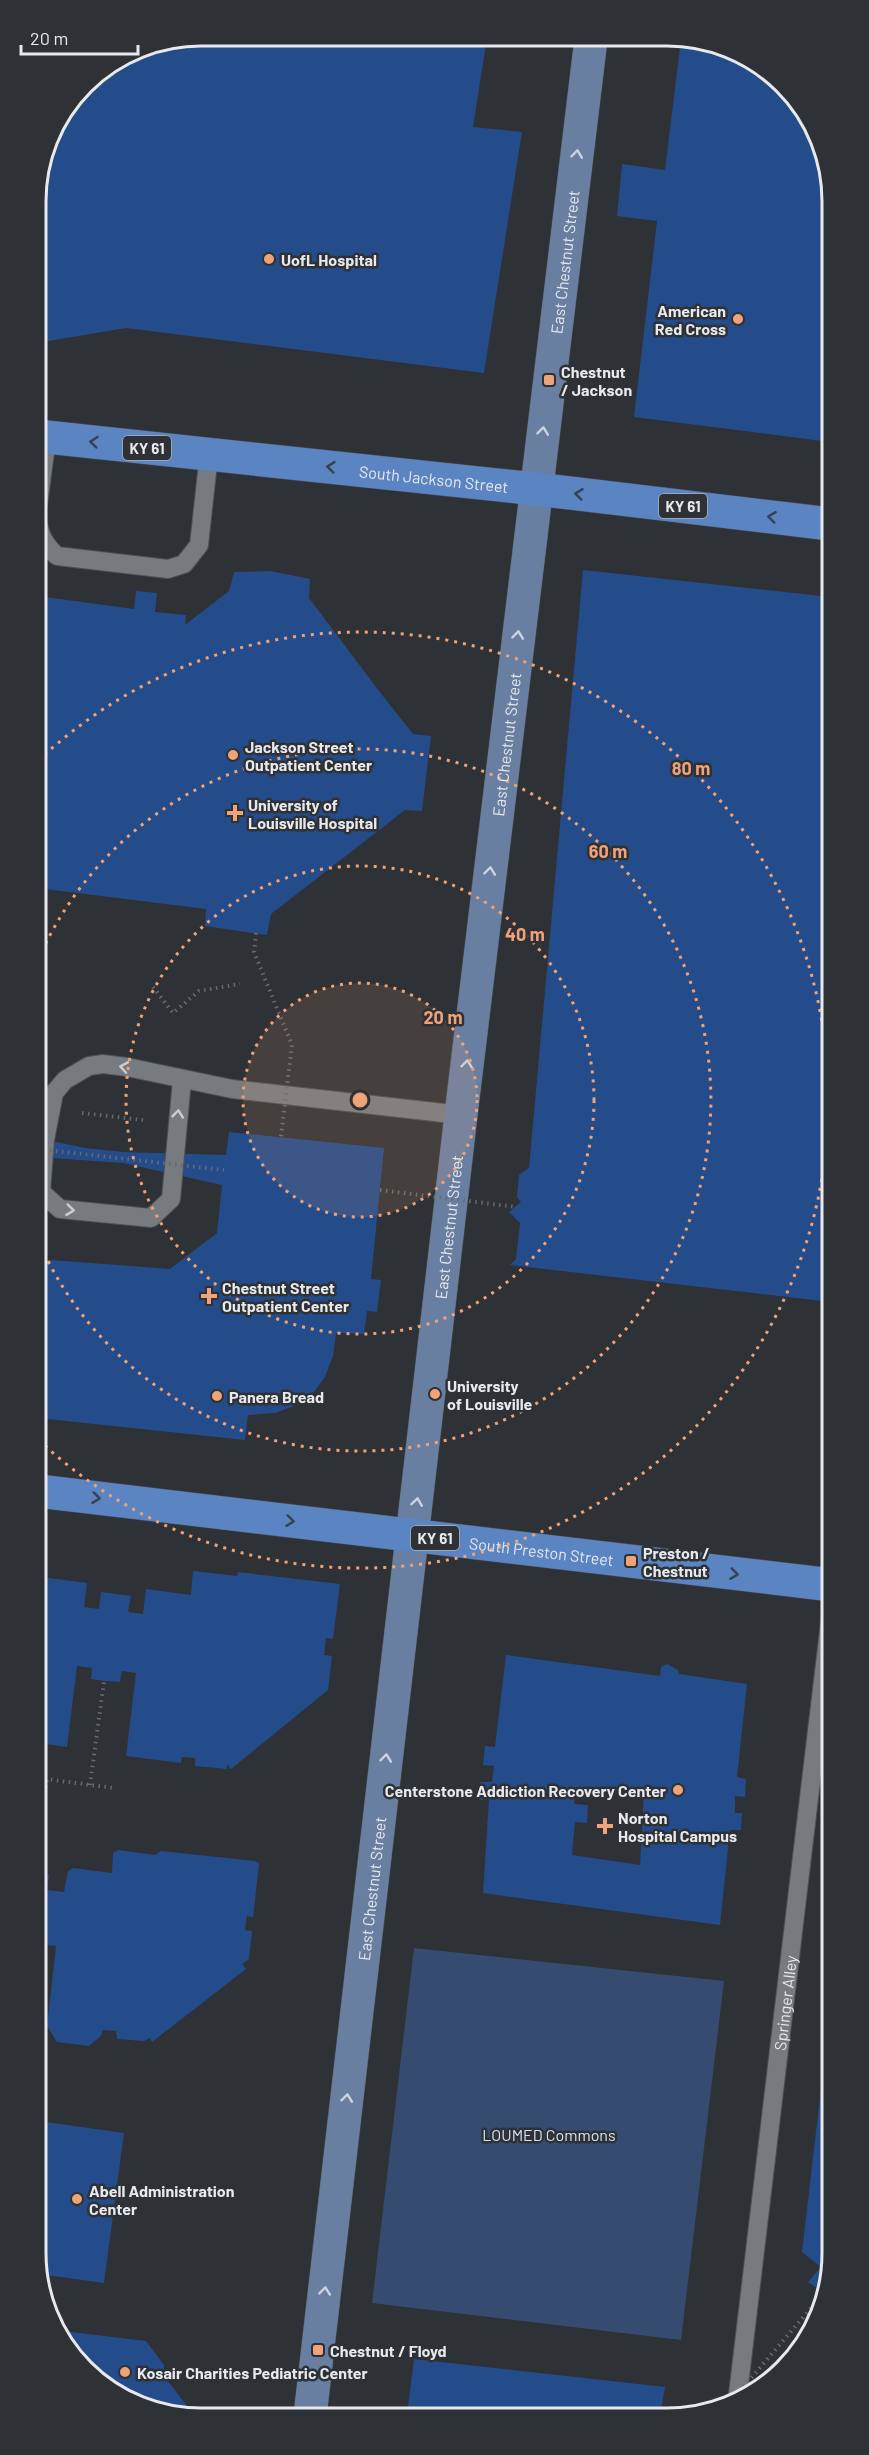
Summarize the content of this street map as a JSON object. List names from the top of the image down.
{
  "streets": {
    "main road": ["KY 61", "South Jackson Street", "South Preston Street"],
    "street": ["East Chestnut Street"],
    "lane": ["Springer Alley"]
  },
  "crossings": [
    ["East Chestnut Street", "South Jackson Street"],
    ["East Chestnut Street", "South Preston Street"]
  ],
  "one_way": ["East Chestnut Street", "South Jackson Street", "South Preston Street"],
  "parks": ["LOUMED Commons"],
  "places": {
    "other": [
      "UofL Hospital",
      "American Red Cross",
      "Jackson Street Outpatient Center",
      "University of Louisville",
      "Panera Bread",
      "Centerstone Addiction Recovery Center",
      "Abell Administration Center",
      "Kosair Charities Pediatric Center"
    ],
    "transit": ["Chestnut / Jackson", "Preston / Chestnut", "Chestnut / Floyd"],
    "health": ["University of Louisville Hospital", "Chestnut Street Outpatient Center", "Norton Hospital Campus"]
  },
  "scale_bar": "20 m",
  "rings": [
    "80 m",
    "60 m",
    "40 m",
    "20 m"
  ]
}
